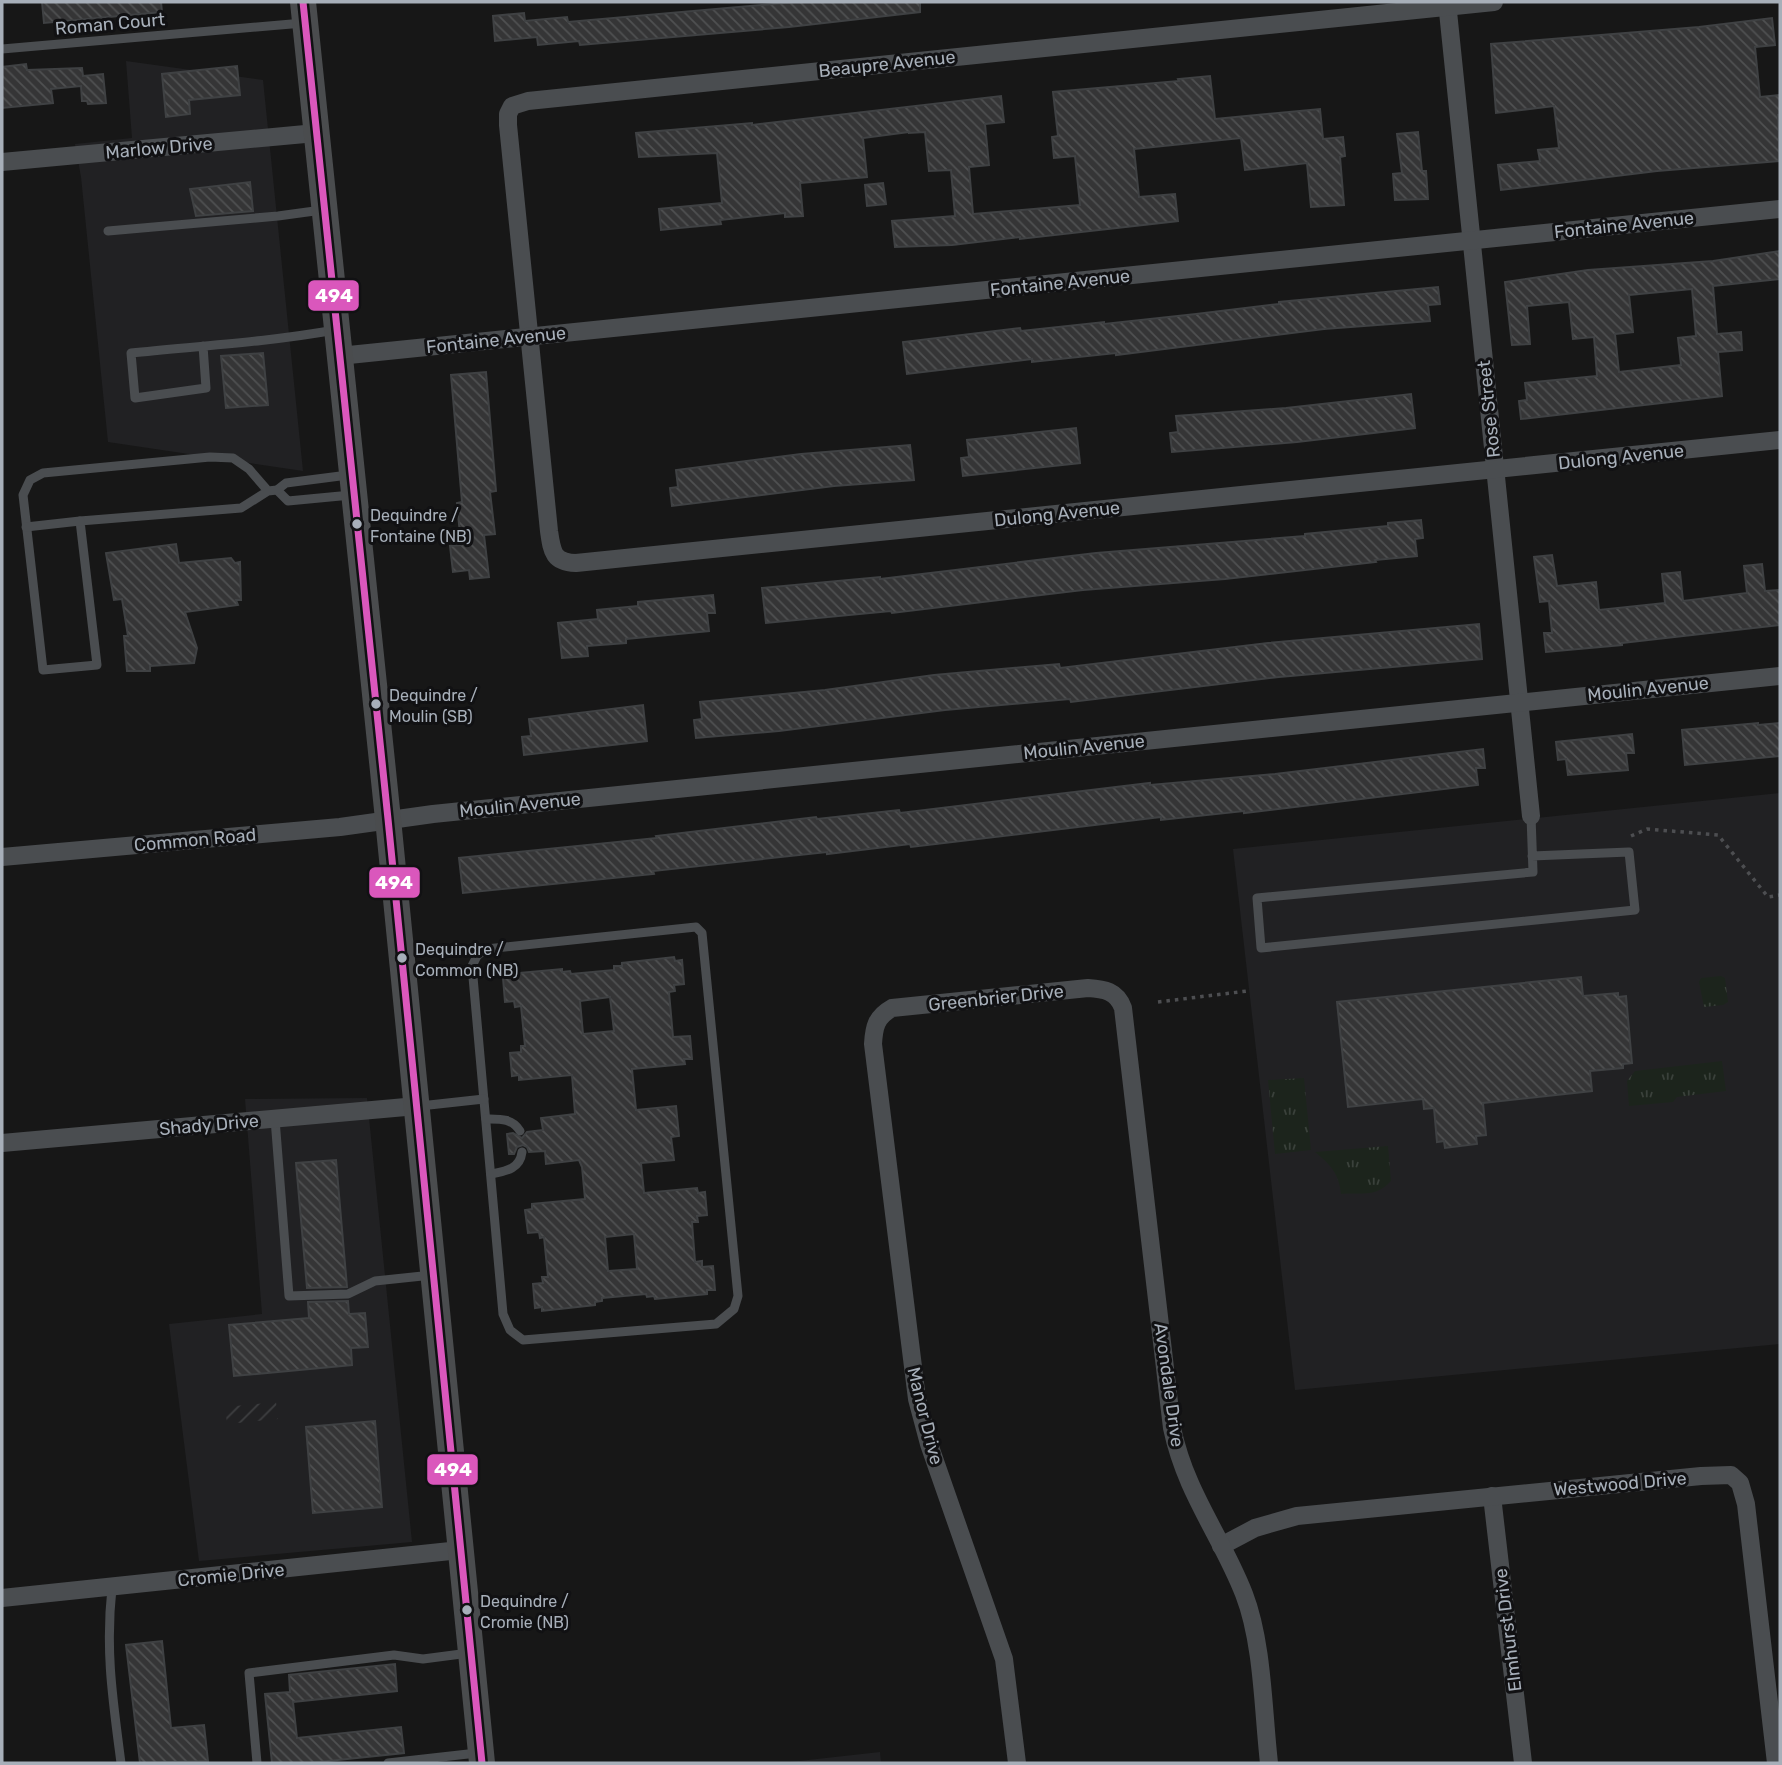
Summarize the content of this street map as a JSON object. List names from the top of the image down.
{
  "streets": {
    "street": [
      "Beaupre Avenue",
      "Marlow Drive",
      "Fontaine Avenue",
      "Rose Street",
      "Dulong Avenue",
      "Moulin Avenue",
      "Common Road",
      "Greenbrier Drive",
      "Shady Drive",
      "Avondale Drive",
      "Manor Drive",
      "Westwood Drive",
      "Cromie Drive",
      "Elmhurst Drive"
    ],
    "lane": ["Roman Court"]
  },
  "crossings": [
    ["Beaupre Avenue", "Fontaine Avenue"],
    ["Beaupre Avenue", "Rose Street"],
    ["Beaupre Avenue", "Dulong Avenue"],
    ["Fontaine Avenue", "Rose Street"],
    ["Fontaine Avenue", "Dulong Avenue"],
    ["Rose Street", "Dulong Avenue"],
    ["Rose Street", "Moulin Avenue"],
    ["Moulin Avenue", "Common Road"],
    ["Greenbrier Drive", "Avondale Drive"],
    ["Greenbrier Drive", "Manor Drive"],
    ["Avondale Drive", "Westwood Drive"],
    ["Westwood Drive", "Elmhurst Drive"]
  ],
  "places": [
    "Dequindre / Fontaine (NB)",
    "Dequindre / Moulin (SB)",
    "Dequindre / Common (NB)",
    "Dequindre / Cromie (NB)"
  ],
  "lines": ["transit line 494"]
}
